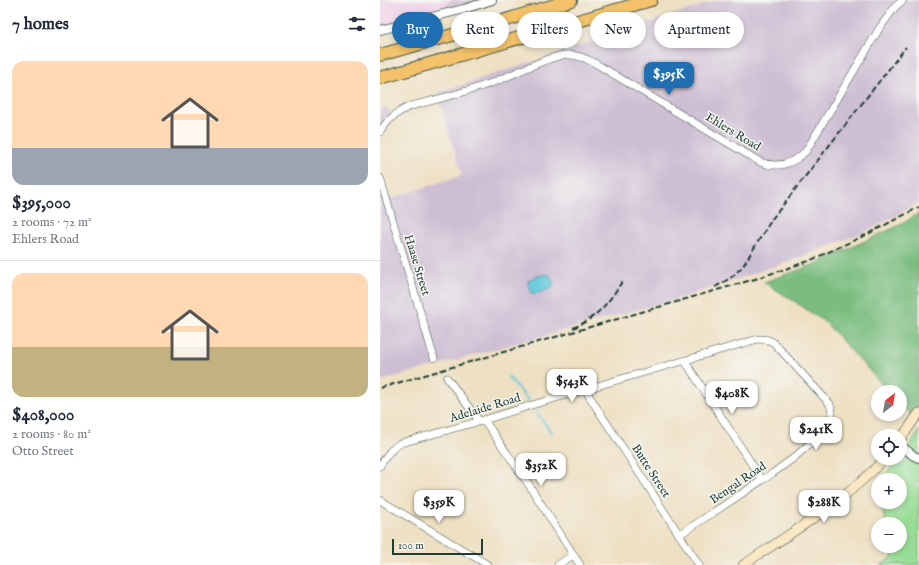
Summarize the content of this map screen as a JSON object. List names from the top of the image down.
{
  "streets": {
    "street": [
      "Ehlers Road",
      "Haase Street",
      "Adelaide Road",
      "Butte Street",
      "Bengal Road"
    ]
  },
  "crossings": [
    ["Adelaide Road", "Butte Street"],
    ["Adelaide Road", "Bengal Road"],
    ["Butte Street", "Bengal Road"]
  ],
  "scale_bar": "100 m",
  "north": "top right",
  "page": {
    "heading": "7 homes",
    "chip": [
      "Buy",
      "Rent",
      "Filters",
      "New",
      "Apartment"
    ],
    "list": [
      {
        "name": "$395,000",
        "note": "2 rooms · 72 m² · Ehlers Road"
      },
      {
        "name": "$408,000",
        "note": "2 rooms · 80 m² · Otto Street"
      }
    ],
    "price": [
      "$395K",
      "$543K",
      "$408K",
      "$241K",
      "$352K",
      "$359K",
      "$288K"
    ],
    "map_buttons": ["+", "−"],
    "scale": "100 m"
  }
}
